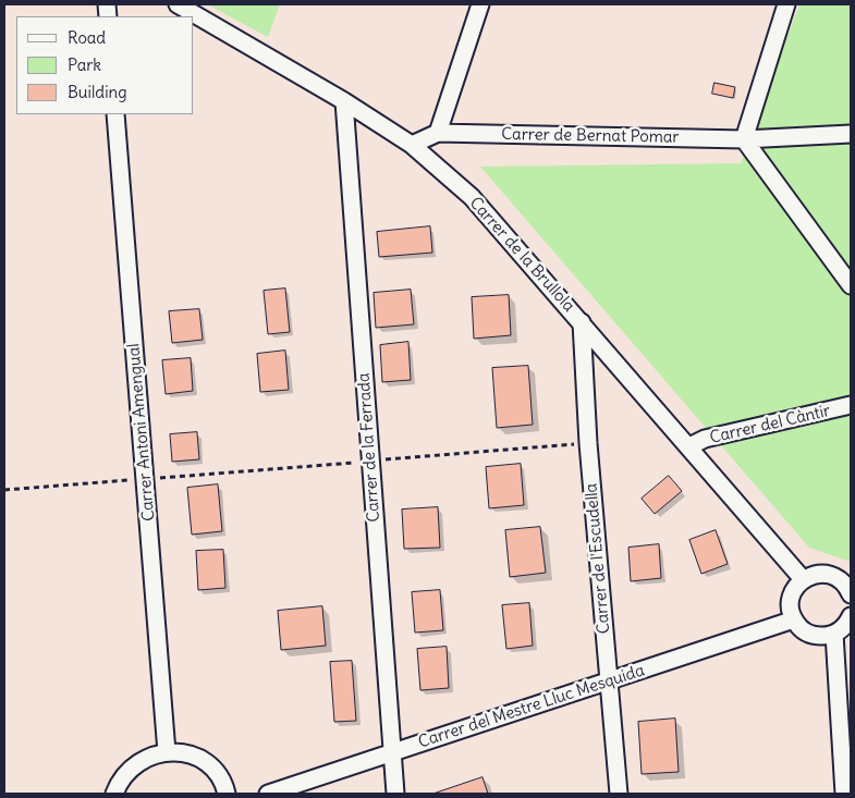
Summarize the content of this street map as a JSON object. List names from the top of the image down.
{
  "streets": {
    "street": [
      "Carrer de Bernat Pomar",
      "Carrer de la Brullola",
      "Carrer del Càntir",
      "Carrer Antoni Amengual",
      "Carrer de la Ferrada",
      "Carrer de l'Escudella",
      "Carrer del Mestre Lluc Mesquida"
    ]
  },
  "crossings": [
    ["Carrer de la Brullola", "Carrer del Càntir"],
    ["Carrer de la Brullola", "Carrer de la Ferrada"],
    ["Carrer de la Brullola", "Carrer de l'Escudella"],
    ["Carrer de la Ferrada", "Carrer del Mestre Lluc Mesquida"],
    ["Carrer de l'Escudella", "Carrer del Mestre Lluc Mesquida"]
  ],
  "legend": ["Road", "Park", "Building"]
}
